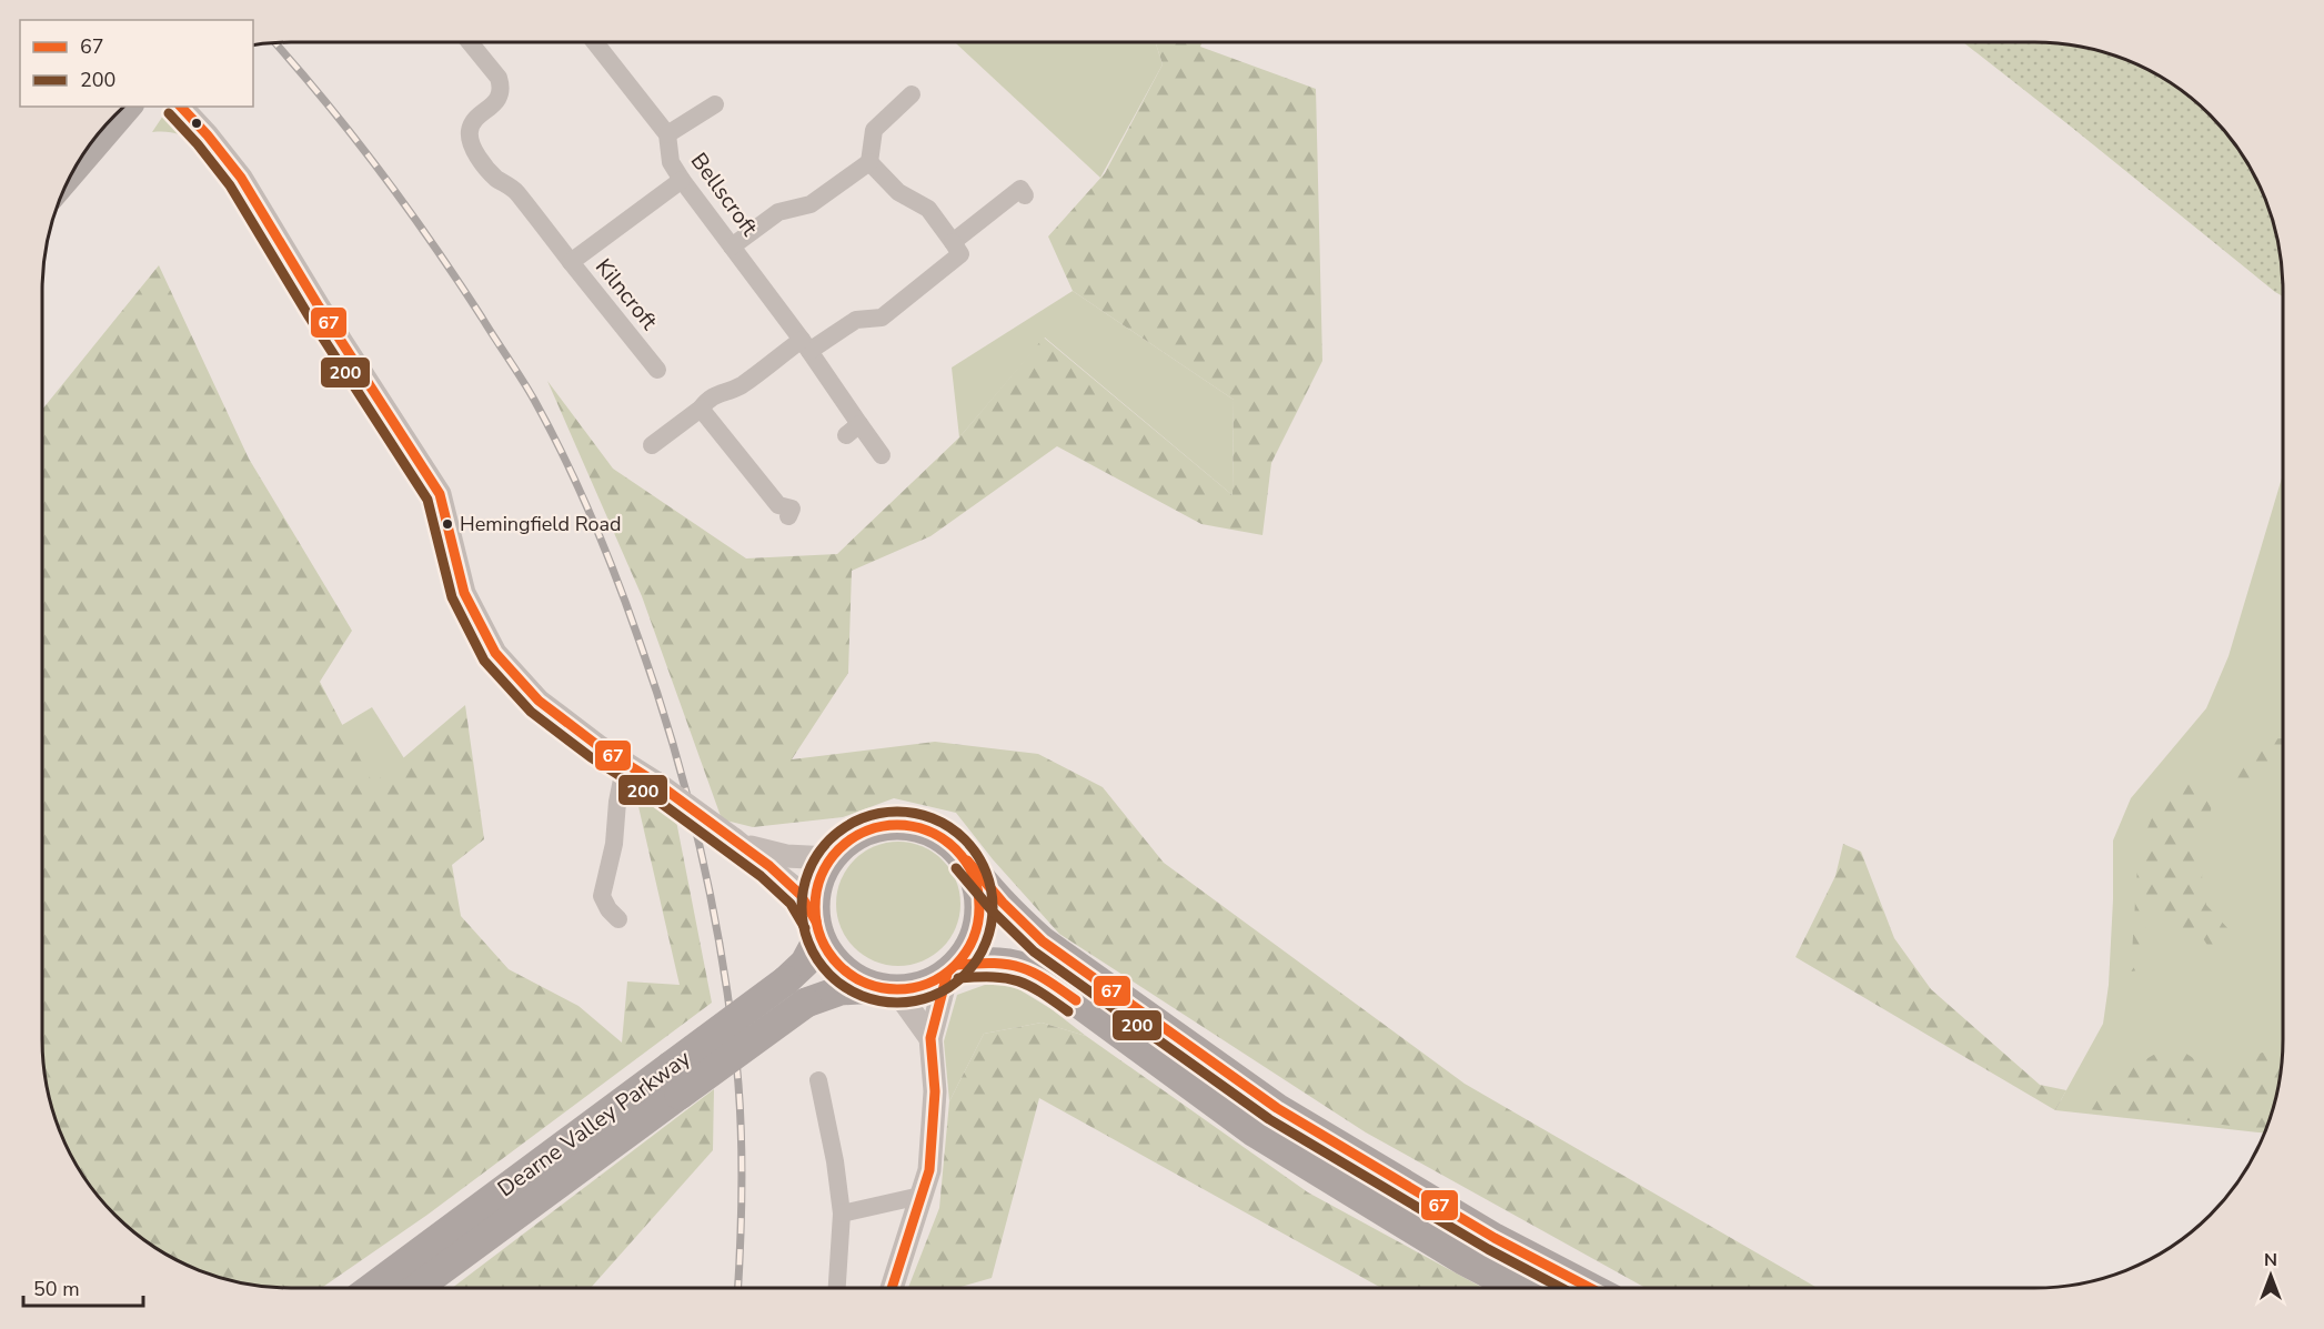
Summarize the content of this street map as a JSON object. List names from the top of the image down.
{
  "streets": {
    "highway": ["Dearne Valley Parkway"],
    "street": ["Bellscroft", "Kilncroft"]
  },
  "crossings": [
    ["Bellscroft", "Kilncroft"]
  ],
  "places": ["Hemingfield Road"],
  "lines": ["transit line 67", "transit line 200"],
  "legend": ["67", "200"],
  "scale_bar": "50 m",
  "north": "top"
}
